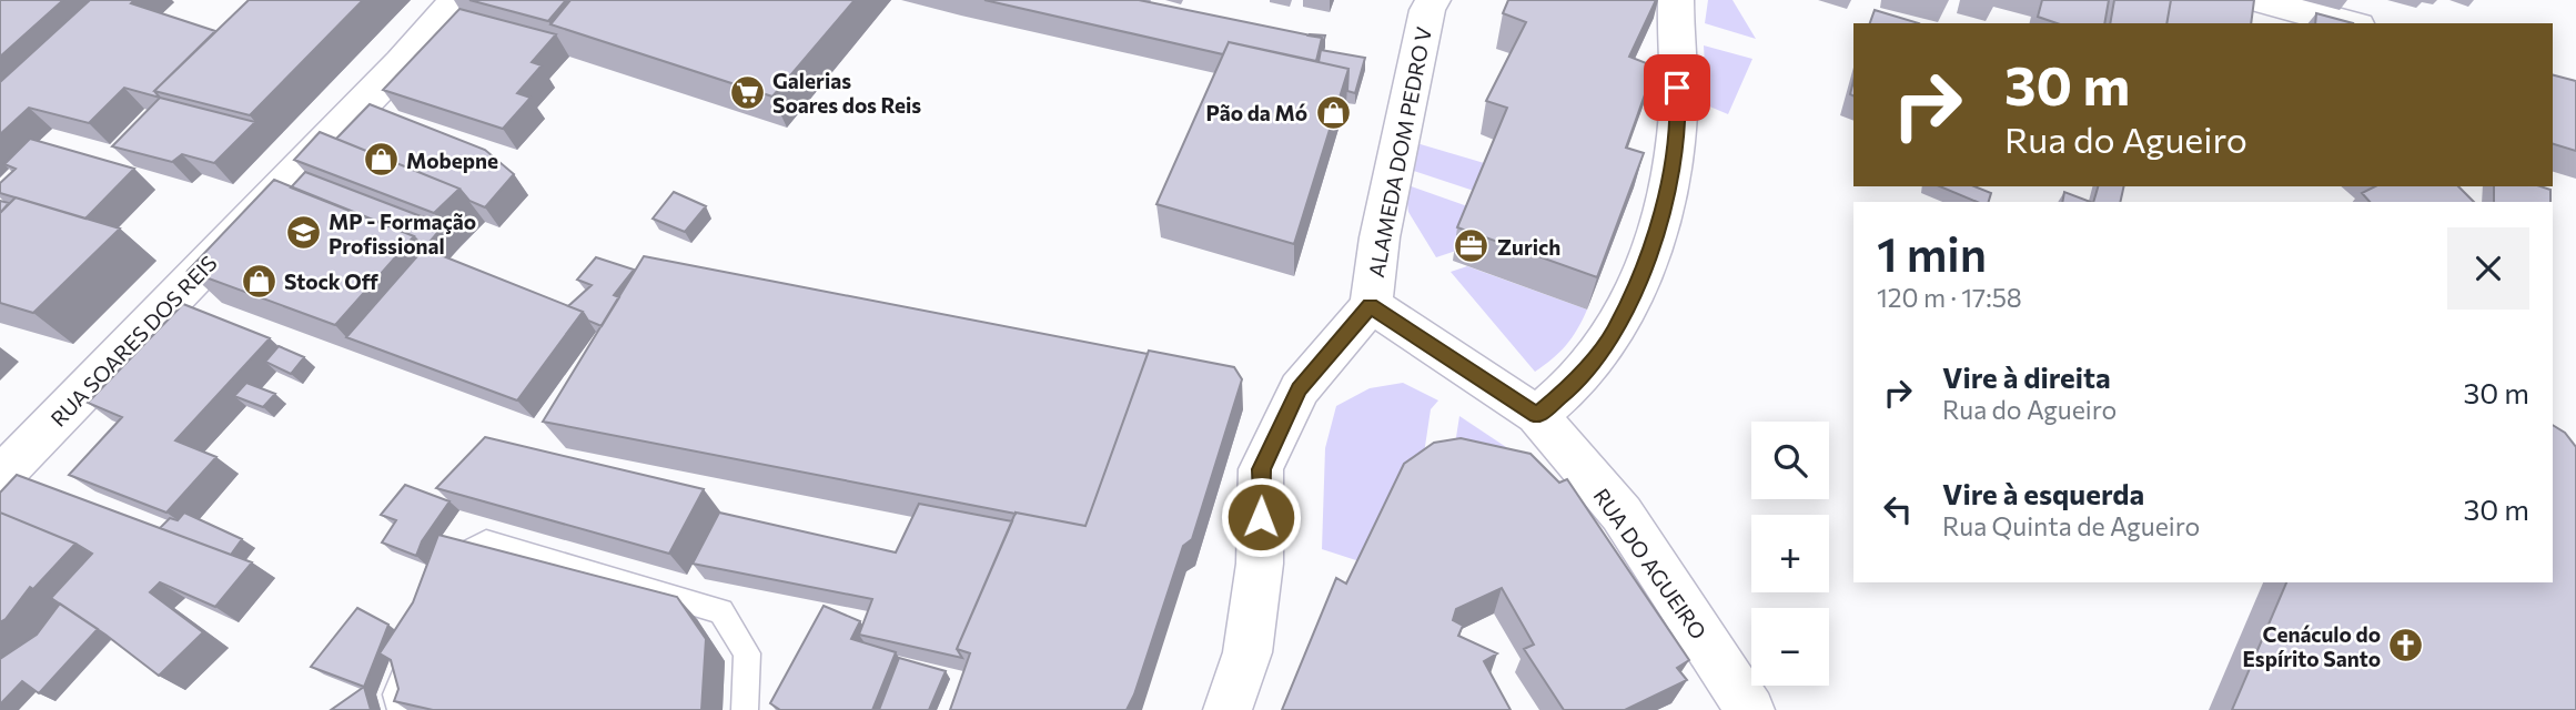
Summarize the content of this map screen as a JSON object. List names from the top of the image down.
{
  "streets": {
    "street": ["ALAMEDA DOM PEDRO V", "RUA SOARES DOS REIS", "RUA DO AGUEIRO"]
  },
  "crossings": [
    ["ALAMEDA DOM PEDRO V", "RUA DO AGUEIRO"]
  ],
  "places": {
    "supermarket": ["Galerias Soares dos Reis"],
    "shop": ["Pão da Mó", "Mobepne", "Stock Off"],
    "school or university": ["MP - Formação Profissional"],
    "office": ["Zurich"],
    "church": ["Cenáculo do Espírito Santo"]
  },
  "page": {
    "turn": ["30 m", "Rua do Agueiro"],
    "heading": ["1 min", "120 m · 17:58"],
    "list": [
      {
        "name": "Vire à direita",
        "note": "Rua do Agueiro",
        "value": "30 m"
      },
      {
        "name": "Vire à esquerda",
        "note": "Rua Quinta de Agueiro",
        "value": "30 m"
      }
    ],
    "map_buttons": ["+", "−"]
  }
}
